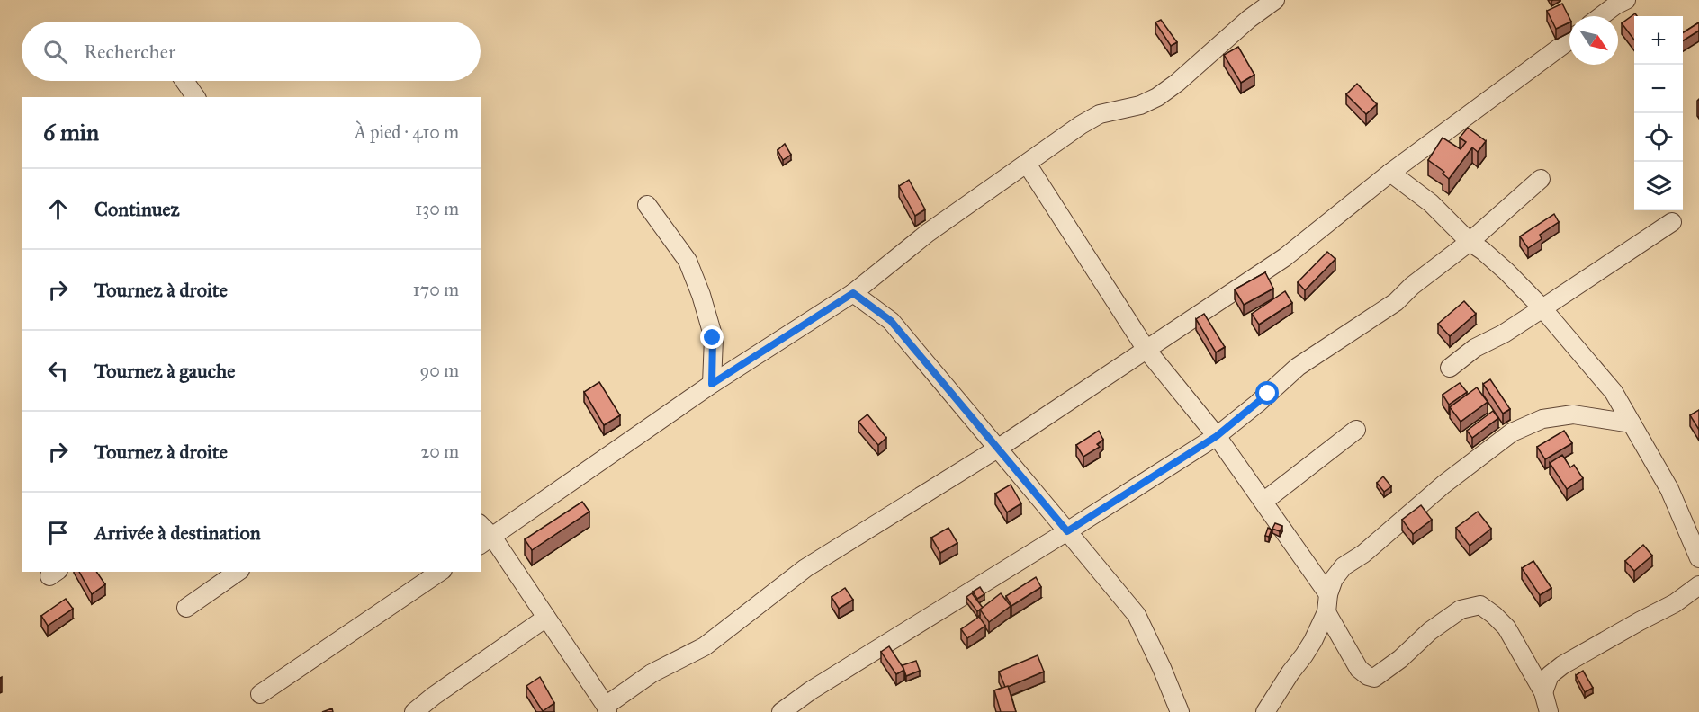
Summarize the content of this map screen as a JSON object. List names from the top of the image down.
{
  "north": "bottom right",
  "page": {
    "map_buttons": ["+", "−"],
    "search": "Rechercher",
    "heading": ["6 min", "À pied · 410 m"],
    "list": [
      ["Continuez", "130 m"],
      ["Tournez à droite", "170 m"],
      ["Tournez à gauche", "90 m"],
      ["Tournez à droite", "20 m"],
      "Arrivée à destination"
    ]
  }
}
